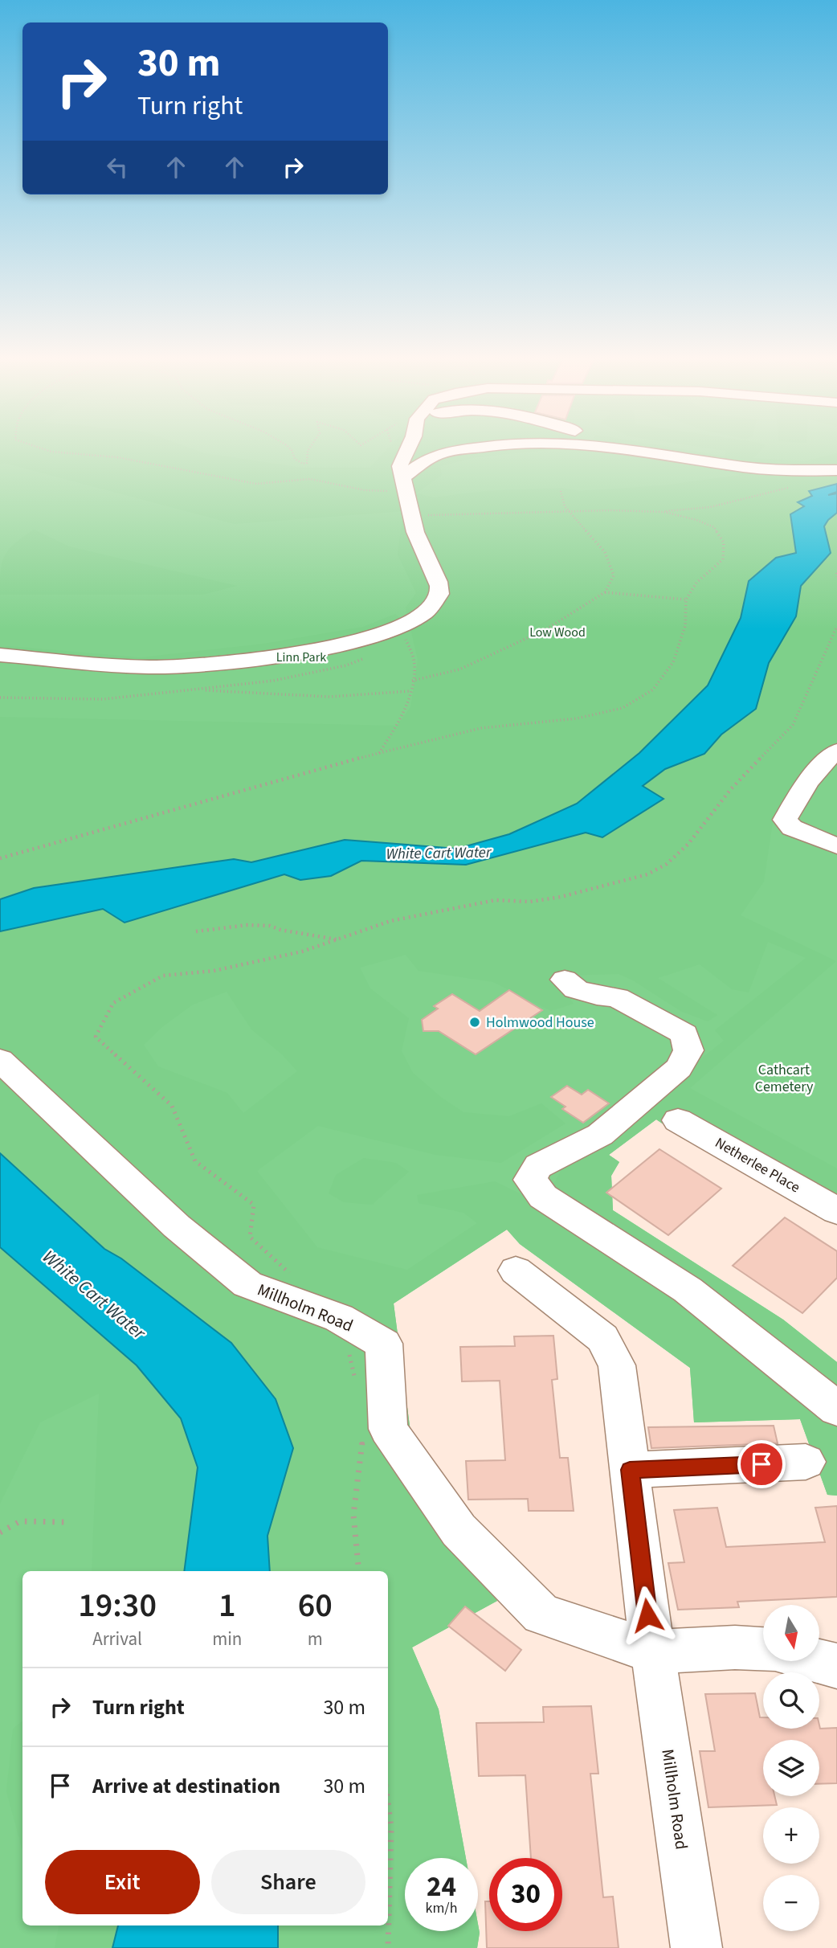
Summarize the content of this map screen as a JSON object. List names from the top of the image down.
{
  "streets": {
    "street": ["Netherlee Place", "Millholm Road"]
  },
  "water": ["White Cart Water"],
  "parks": ["Low Wood", "Linn Park", "Cathcart Cemetery"],
  "places": ["Holmwood House"],
  "north": "bottom",
  "page": {
    "turn": ["30 m", "Turn right"],
    "eta": [
      "19:30",
      "Arrival",
      "1",
      "min",
      "60",
      "m"
    ],
    "map_buttons": ["+", "−"],
    "list": [
      {
        "name": "Turn right",
        "value": "30 m"
      },
      {
        "name": "Arrive at destination",
        "value": "30 m"
      }
    ],
    "buttons": ["Exit", "Share"],
    "speed": "24 km/h",
    "limit": "30"
  }
}
